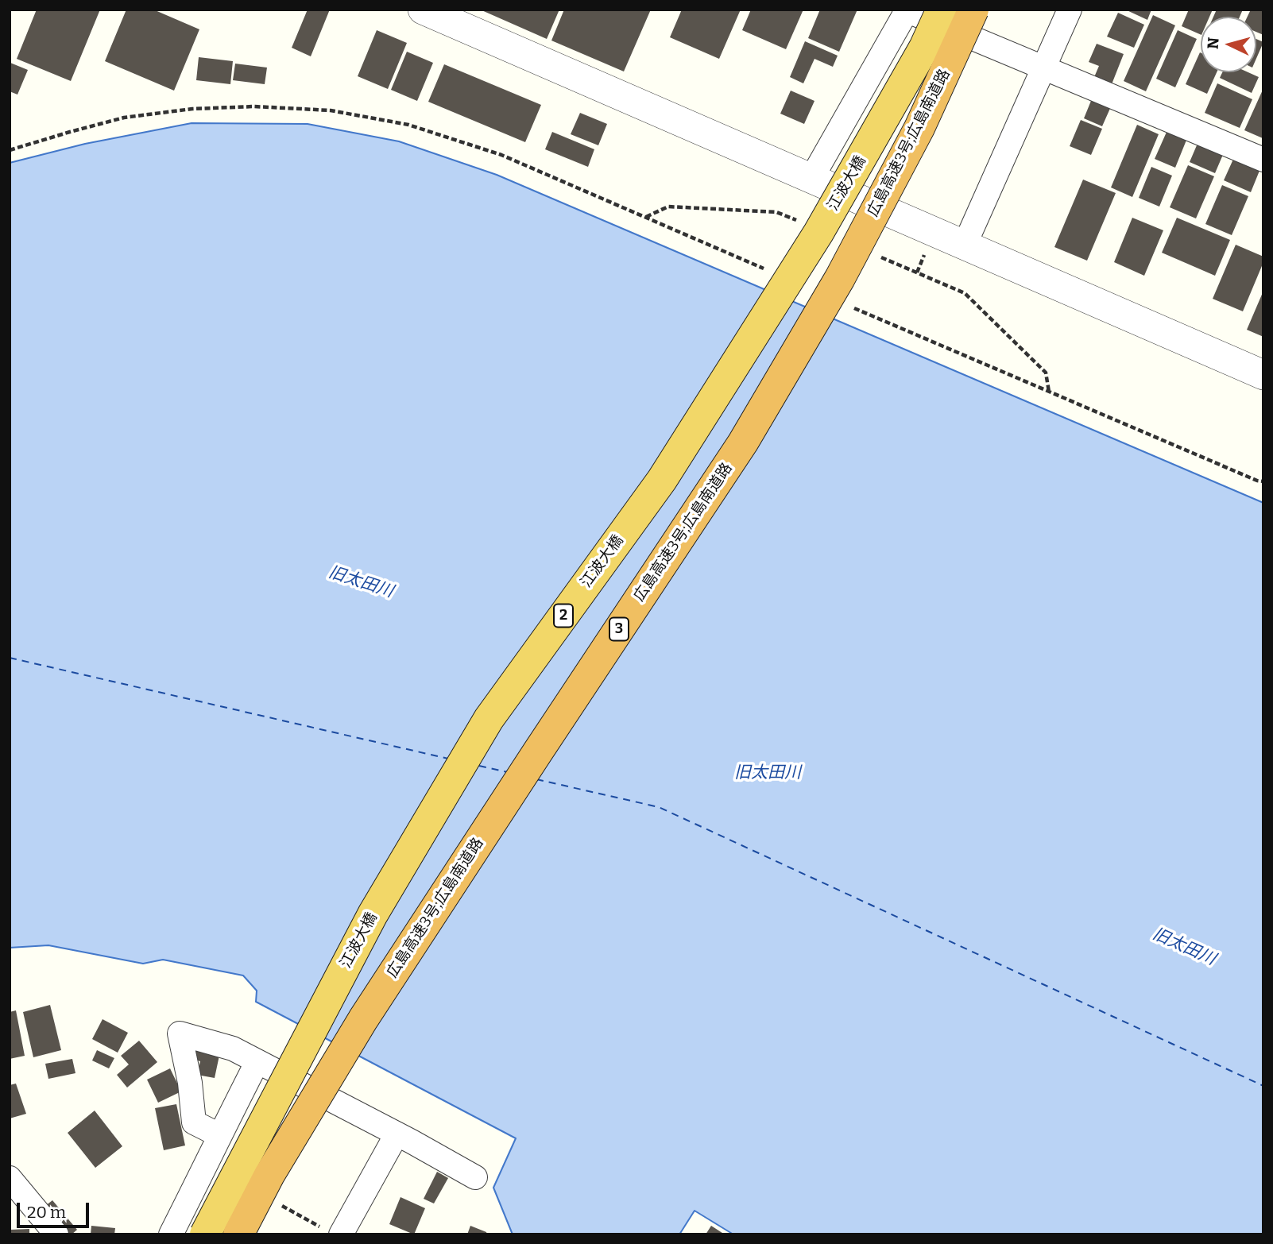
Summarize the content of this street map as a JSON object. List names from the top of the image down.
{
  "streets": {
    "highway": [
      "広島高速3号;広島南道路",
      "江波大橋",
      "2",
      "3"
    ]
  },
  "water": ["旧太田川"],
  "scale_bar": "20 m",
  "north": "left"
}
